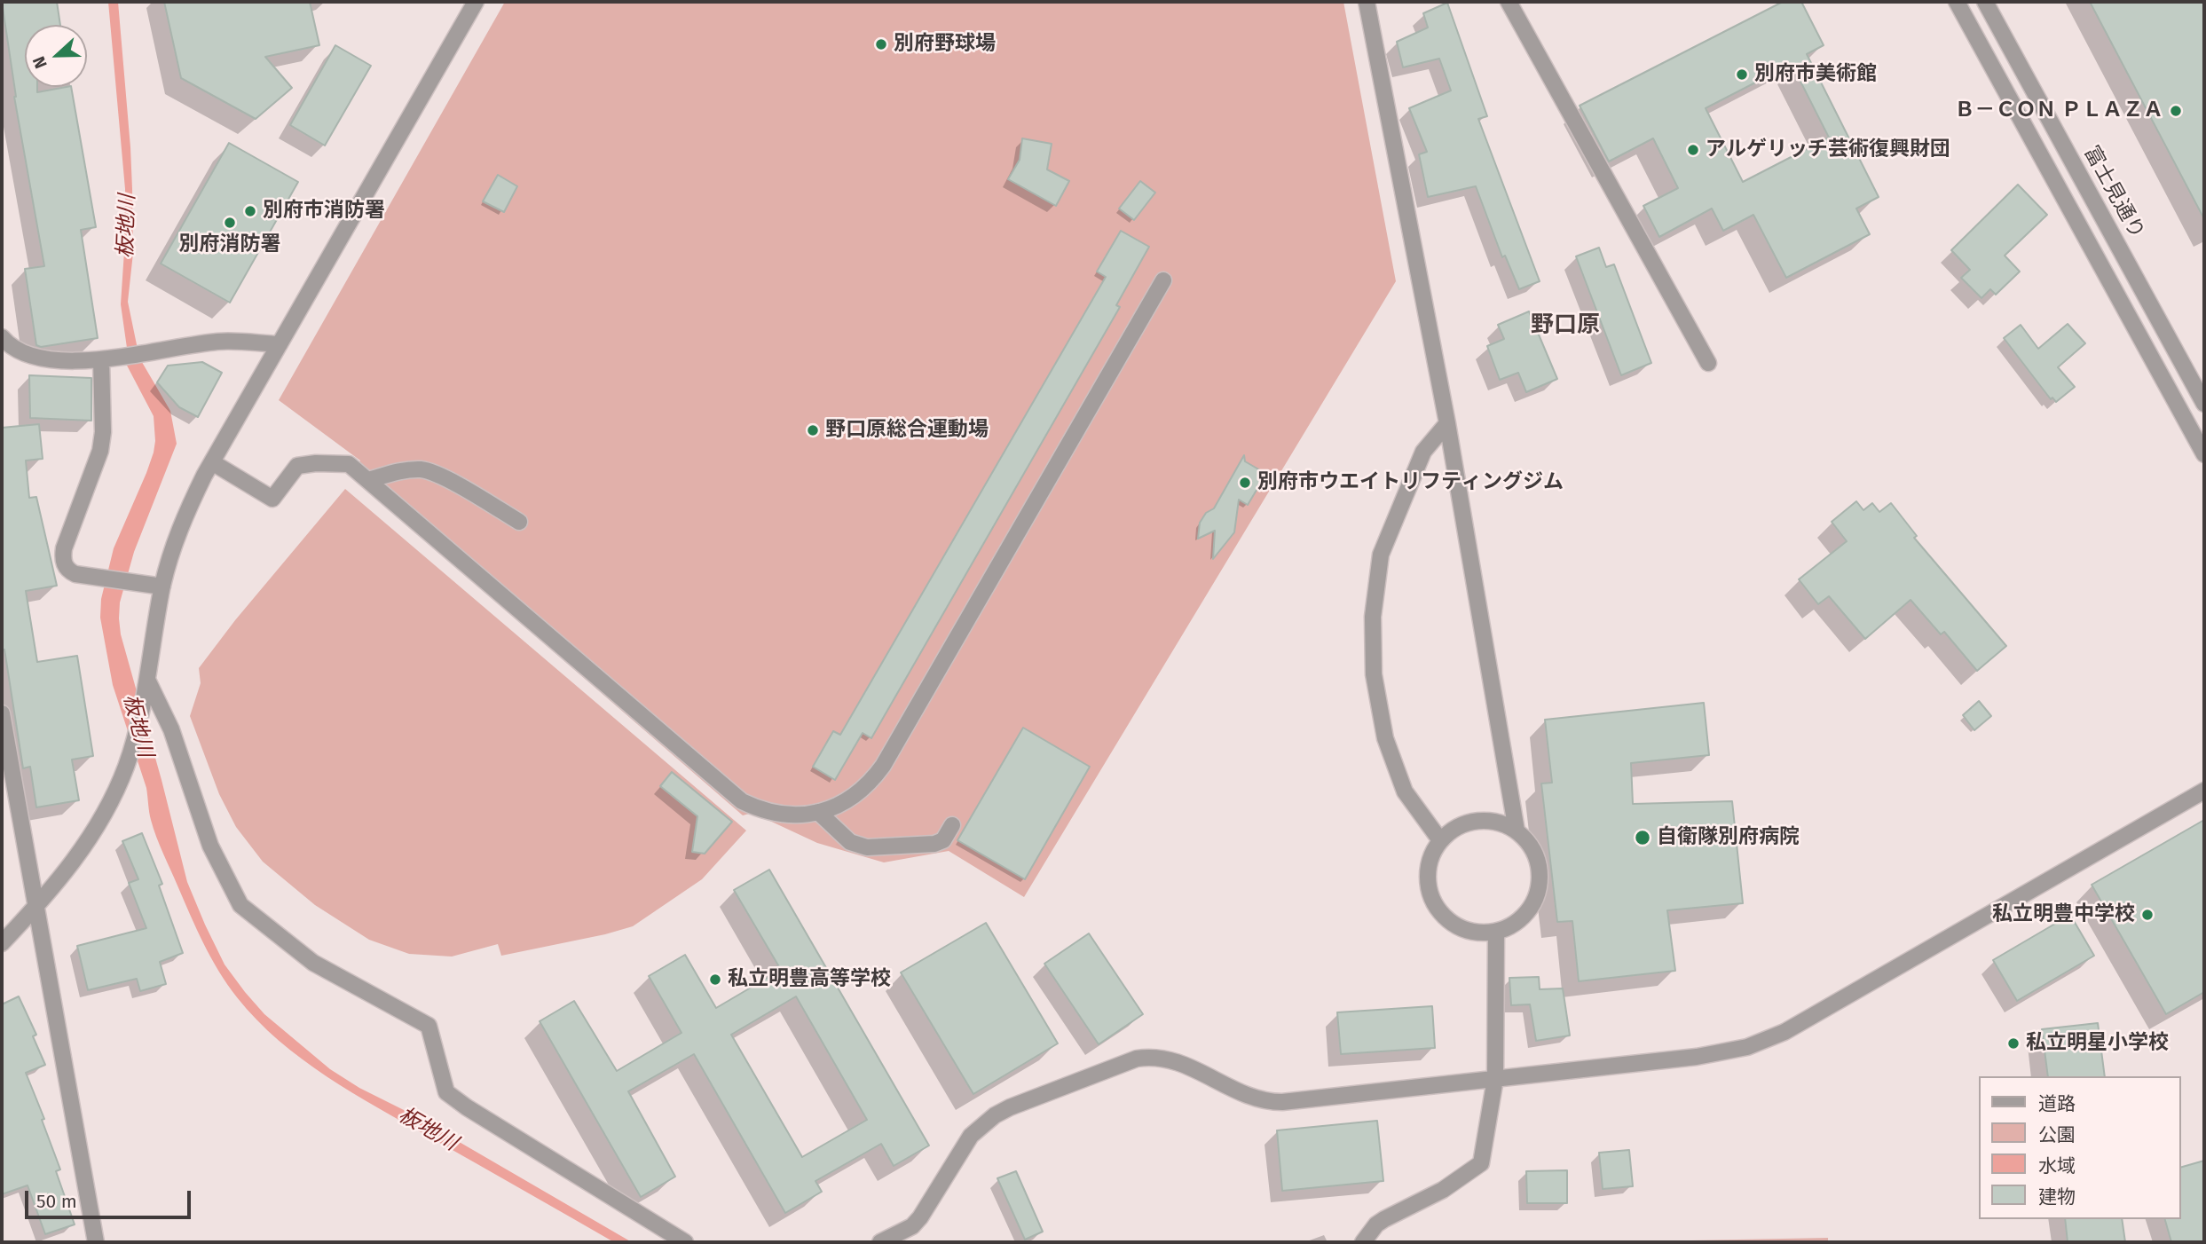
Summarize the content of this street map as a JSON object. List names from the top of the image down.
{
  "streets": {
    "street": ["富士見通り"]
  },
  "districts": ["野口原"],
  "water": ["板地川"],
  "places": [
    "別府野球場",
    "別府市美術館",
    "Ｂ－ＣＯＮ ＰＬＡＺＡ",
    "アルゲリッチ芸術復興財団",
    "別府市消防署",
    "別府消防署",
    "野口原総合運動場",
    "別府市ウエイトリフティングジム",
    "自衛隊別府病院",
    "私立明豊中学校",
    "私立明豊高等学校",
    "私立明星小学校"
  ],
  "legend": [
    "道路",
    "公園",
    "水域",
    "建物"
  ],
  "scale_bar": "50 m",
  "north": "left"
}
